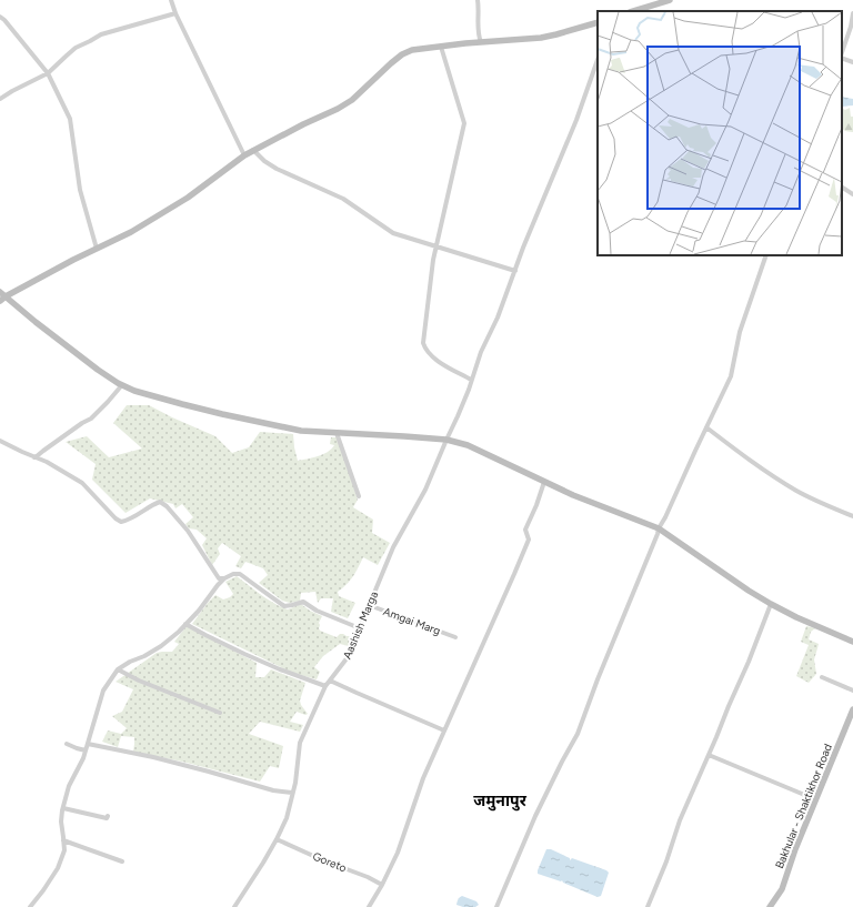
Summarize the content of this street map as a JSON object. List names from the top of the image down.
{
  "streets": {
    "street": [
      "Amgai Marg",
      "Aashish Marga",
      "Bakhular - Shaktikhor Road",
      "Goreto"
    ]
  },
  "crossings": [
    ["Amgai Marg", "Aashish Marga"],
    ["Aashish Marga", "Goreto"]
  ],
  "districts": ["जमुनापुर"]
}
